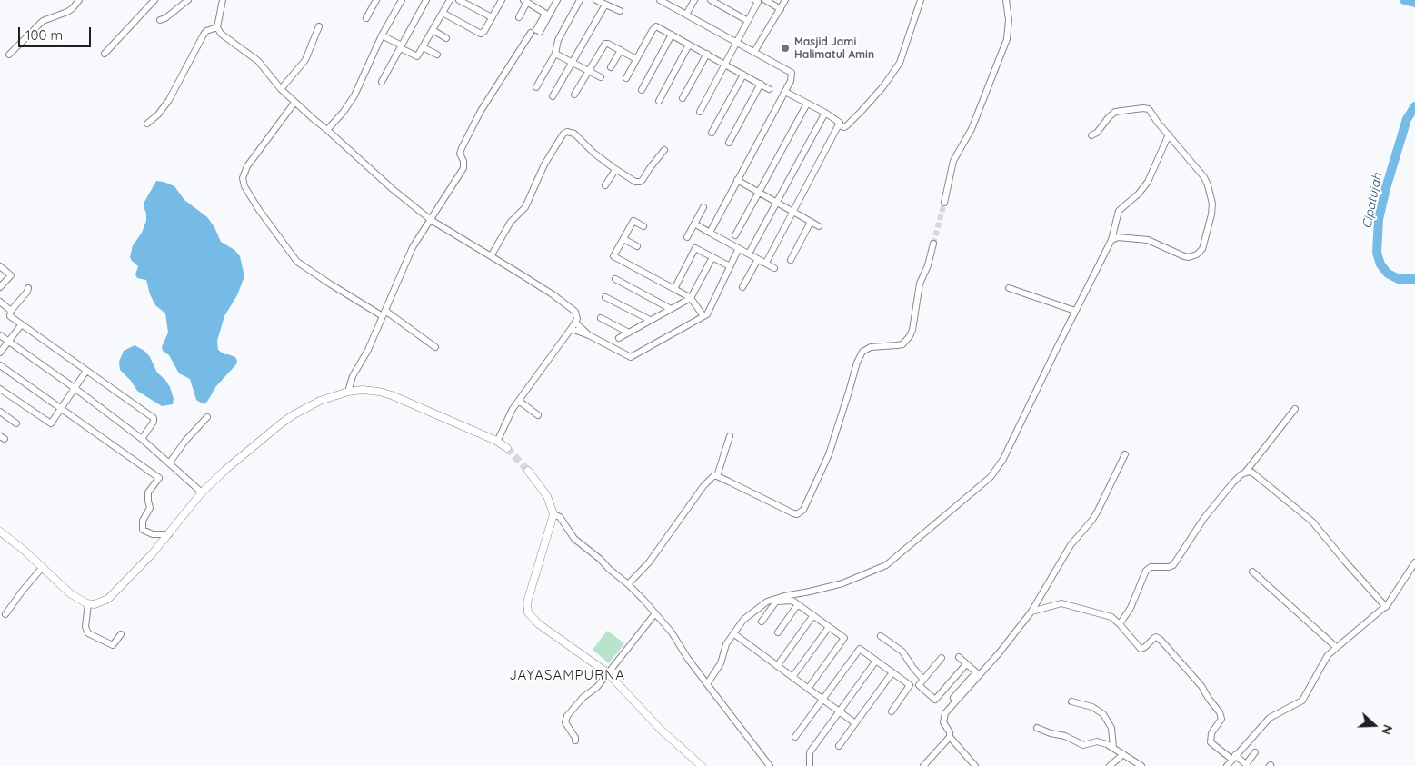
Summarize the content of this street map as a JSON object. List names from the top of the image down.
{
  "districts": ["JAYASAMPURNA"],
  "water": ["Cipatujah"],
  "places": ["Masjid Jami Halimatul Amin"],
  "scale_bar": "100 m",
  "north": "right"
}
